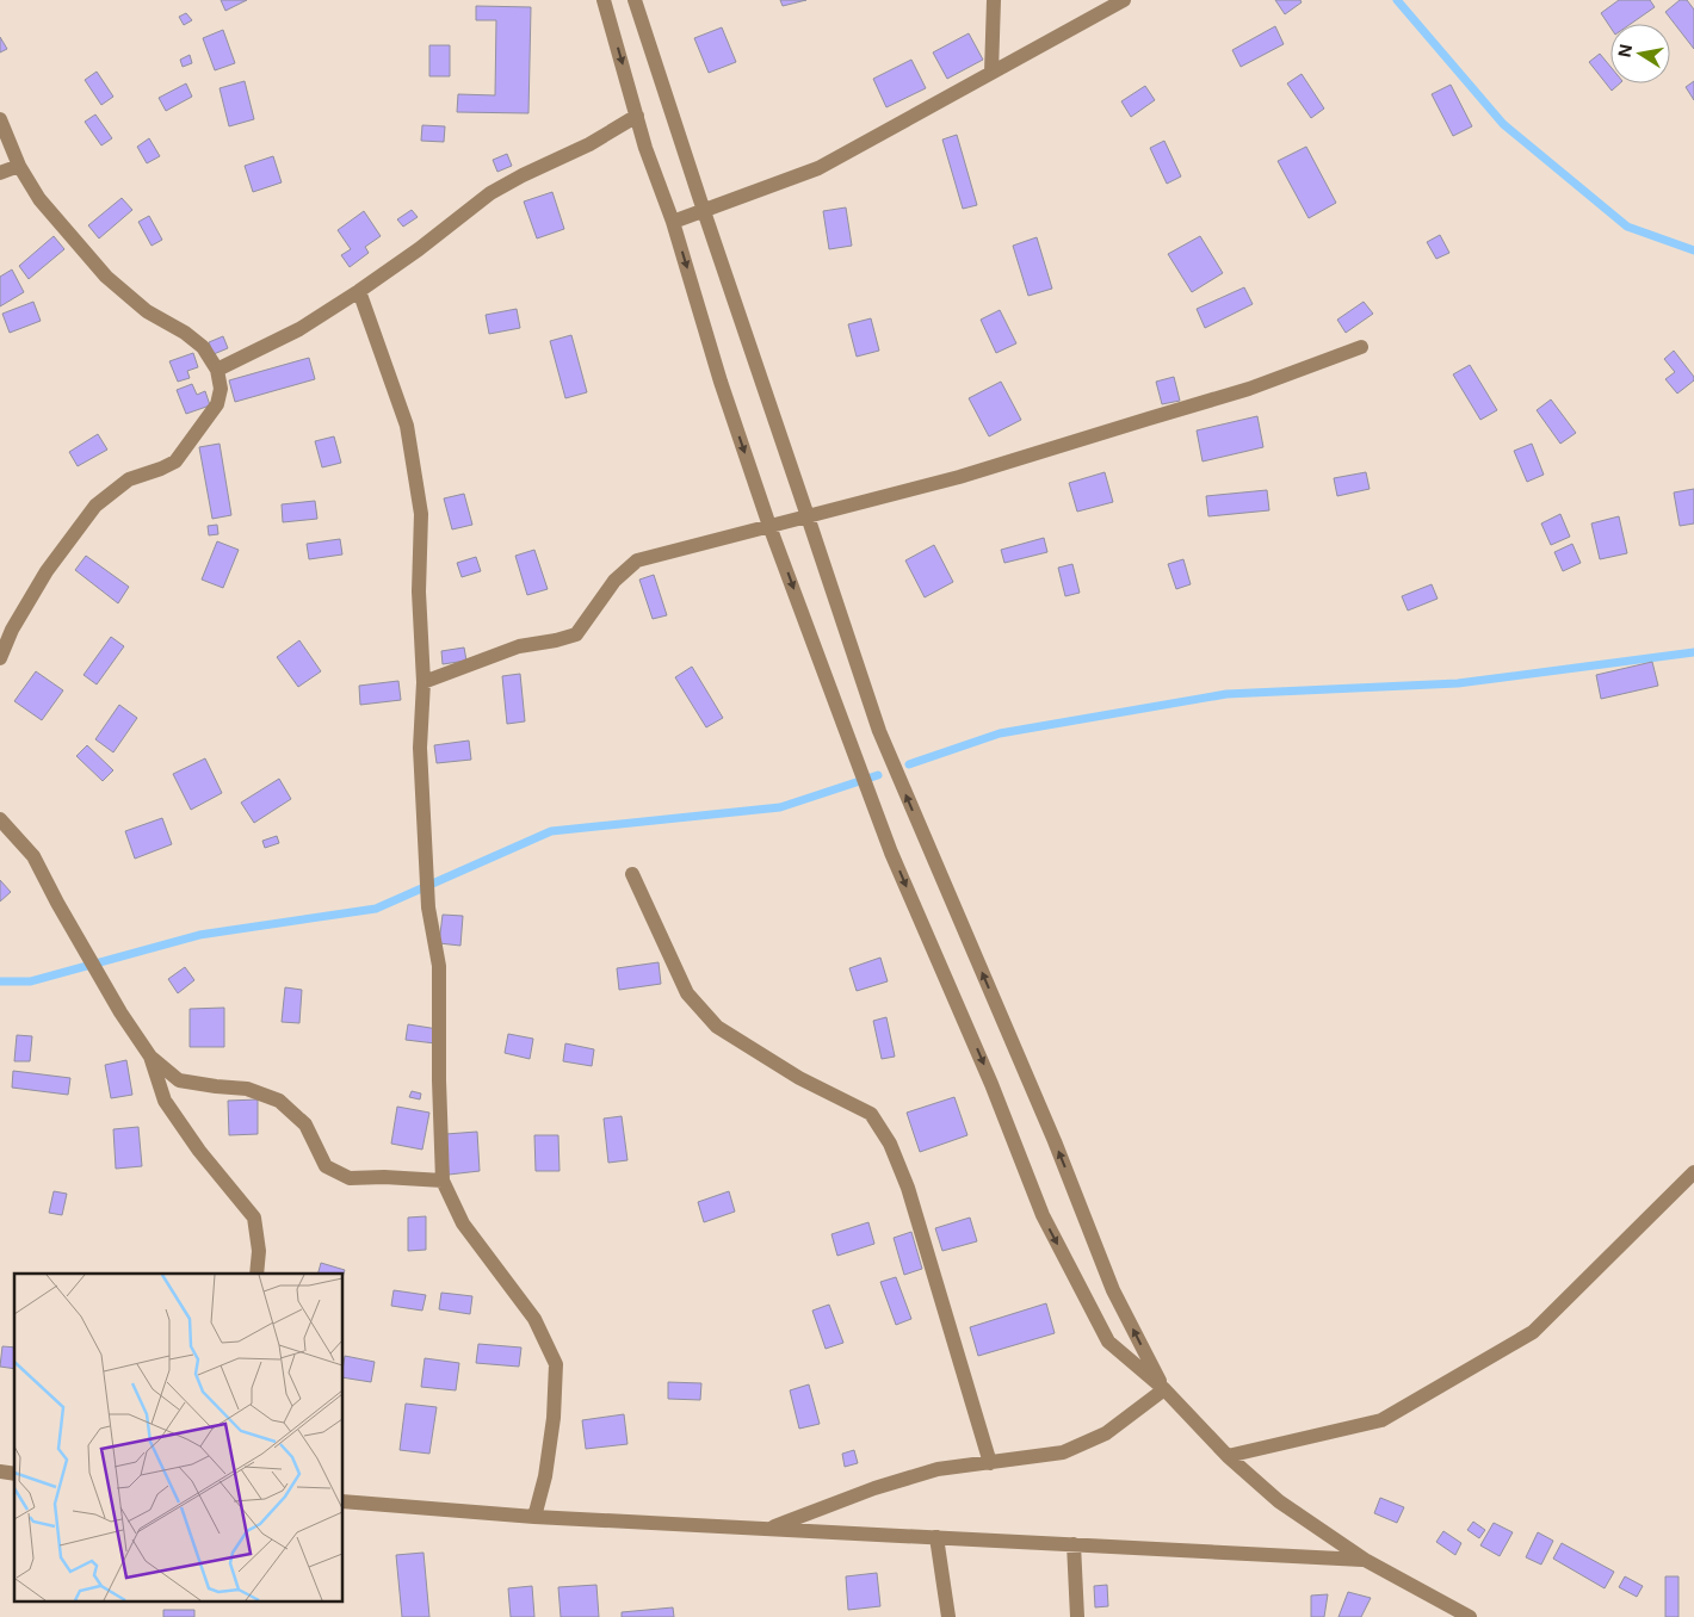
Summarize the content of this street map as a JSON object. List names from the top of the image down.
{
  "north": "left"
}
